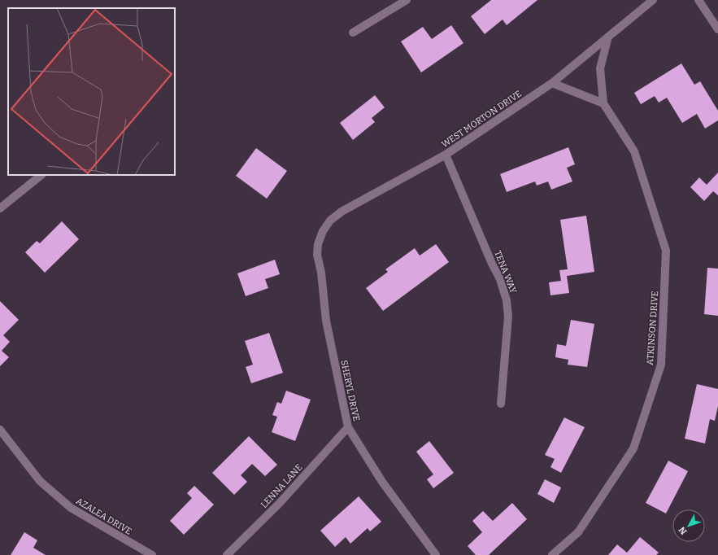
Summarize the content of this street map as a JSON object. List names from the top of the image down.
{
  "streets": {
    "street": [
      "WEST MORTON DRIVE",
      "TENA WAY",
      "ATKINSON DRIVE",
      "SHERYL DRIVE",
      "LENNA LANE",
      "AZALEA DRIVE"
    ]
  },
  "crossings": [
    ["WEST MORTON DRIVE", "TENA WAY"],
    ["WEST MORTON DRIVE", "ATKINSON DRIVE"],
    ["WEST MORTON DRIVE", "SHERYL DRIVE"],
    ["SHERYL DRIVE", "LENNA LANE"]
  ],
  "north": "bottom left"
}
